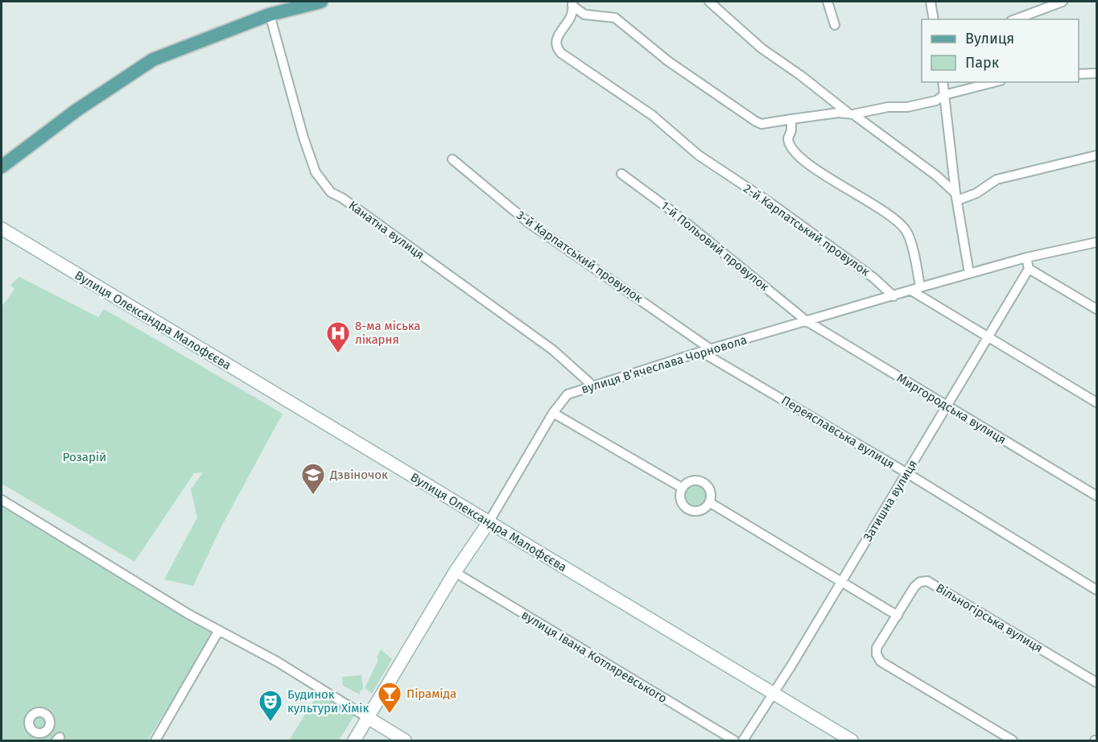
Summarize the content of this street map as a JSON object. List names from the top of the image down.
{
  "streets": {
    "street": [
      "Канатна вулиця",
      "2-й Карпатський провулок",
      "1-й Польовий провулок",
      "3-й Карпатський провулок",
      "Вулиця Олександра Малофєєва",
      "вулиця Вʼячеслава Чорновола",
      "Миргородська вулиця",
      "Переяславська вулиця",
      "Затишна вулиця",
      "Вільногірська вулиця",
      "вулиця Івана Котляревського"
    ]
  },
  "crossings": [
    ["Канатна вулиця", "вулиця Вʼячеслава Чорновола"],
    ["2-й Карпатський провулок", "вулиця Вʼячеслава Чорновола"],
    ["1-й Польовий провулок", "вулиця Вʼячеслава Чорновола"],
    ["1-й Польовий провулок", "Миргородська вулиця"],
    ["3-й Карпатський провулок", "вулиця Вʼячеслава Чорновола"],
    ["Вулиця Олександра Малофєєва", "вулиця Вʼячеслава Чорновола"],
    ["Вулиця Олександра Малофєєва", "Затишна вулиця"],
    ["вулиця Вʼячеслава Чорновола", "Миргородська вулиця"],
    ["вулиця Вʼячеслава Чорновола", "Переяславська вулиця"],
    ["вулиця Вʼячеслава Чорновола", "вулиця Івана Котляревського"],
    ["Миргородська вулиця", "Затишна вулиця"],
    ["Переяславська вулиця", "Затишна вулиця"]
  ],
  "parks": ["Розарій"],
  "places": {
    "hospital": ["8-ма міська лікарня"],
    "school or university": ["Дзвіночок"],
    "bar": ["Піраміда"],
    "theatre": ["Будинок культури Хімік"]
  },
  "legend": ["Вулиця", "Парк"]
}
